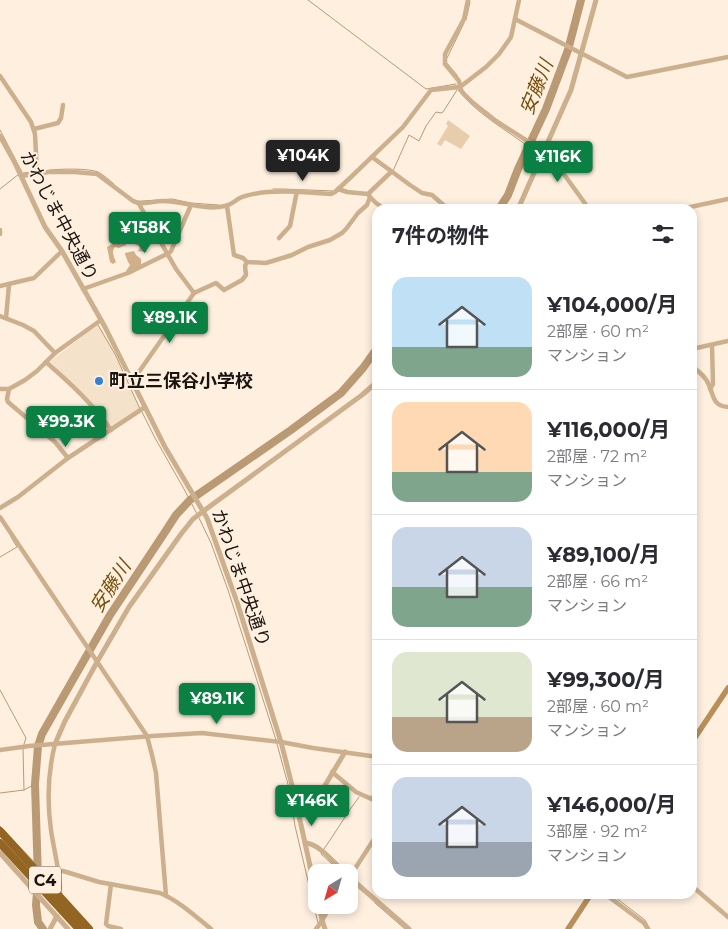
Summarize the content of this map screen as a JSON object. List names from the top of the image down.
{
  "streets": {
    "highway": ["C4"],
    "street": ["かわじま中央通り"]
  },
  "water": ["安藤川"],
  "places": ["町立三保谷小学校"],
  "north": "bottom left",
  "page": {
    "price": [
      "¥104K",
      "¥116K",
      "¥158K",
      "¥89.1K",
      "¥99.3K",
      "¥89.1K",
      "¥146K"
    ],
    "heading": "7件の物件",
    "list": [
      {
        "name": "¥104,000/月",
        "note": "2部屋 · 60 m² · マンション"
      },
      {
        "name": "¥116,000/月",
        "note": "2部屋 · 72 m² · マンション"
      },
      {
        "name": "¥89,100/月",
        "note": "2部屋 · 66 m² · マンション"
      },
      {
        "name": "¥99,300/月",
        "note": "2部屋 · 60 m² · マンション"
      },
      {
        "name": "¥146,000/月",
        "note": "3部屋 · 92 m² · マンション"
      }
    ]
  }
}
